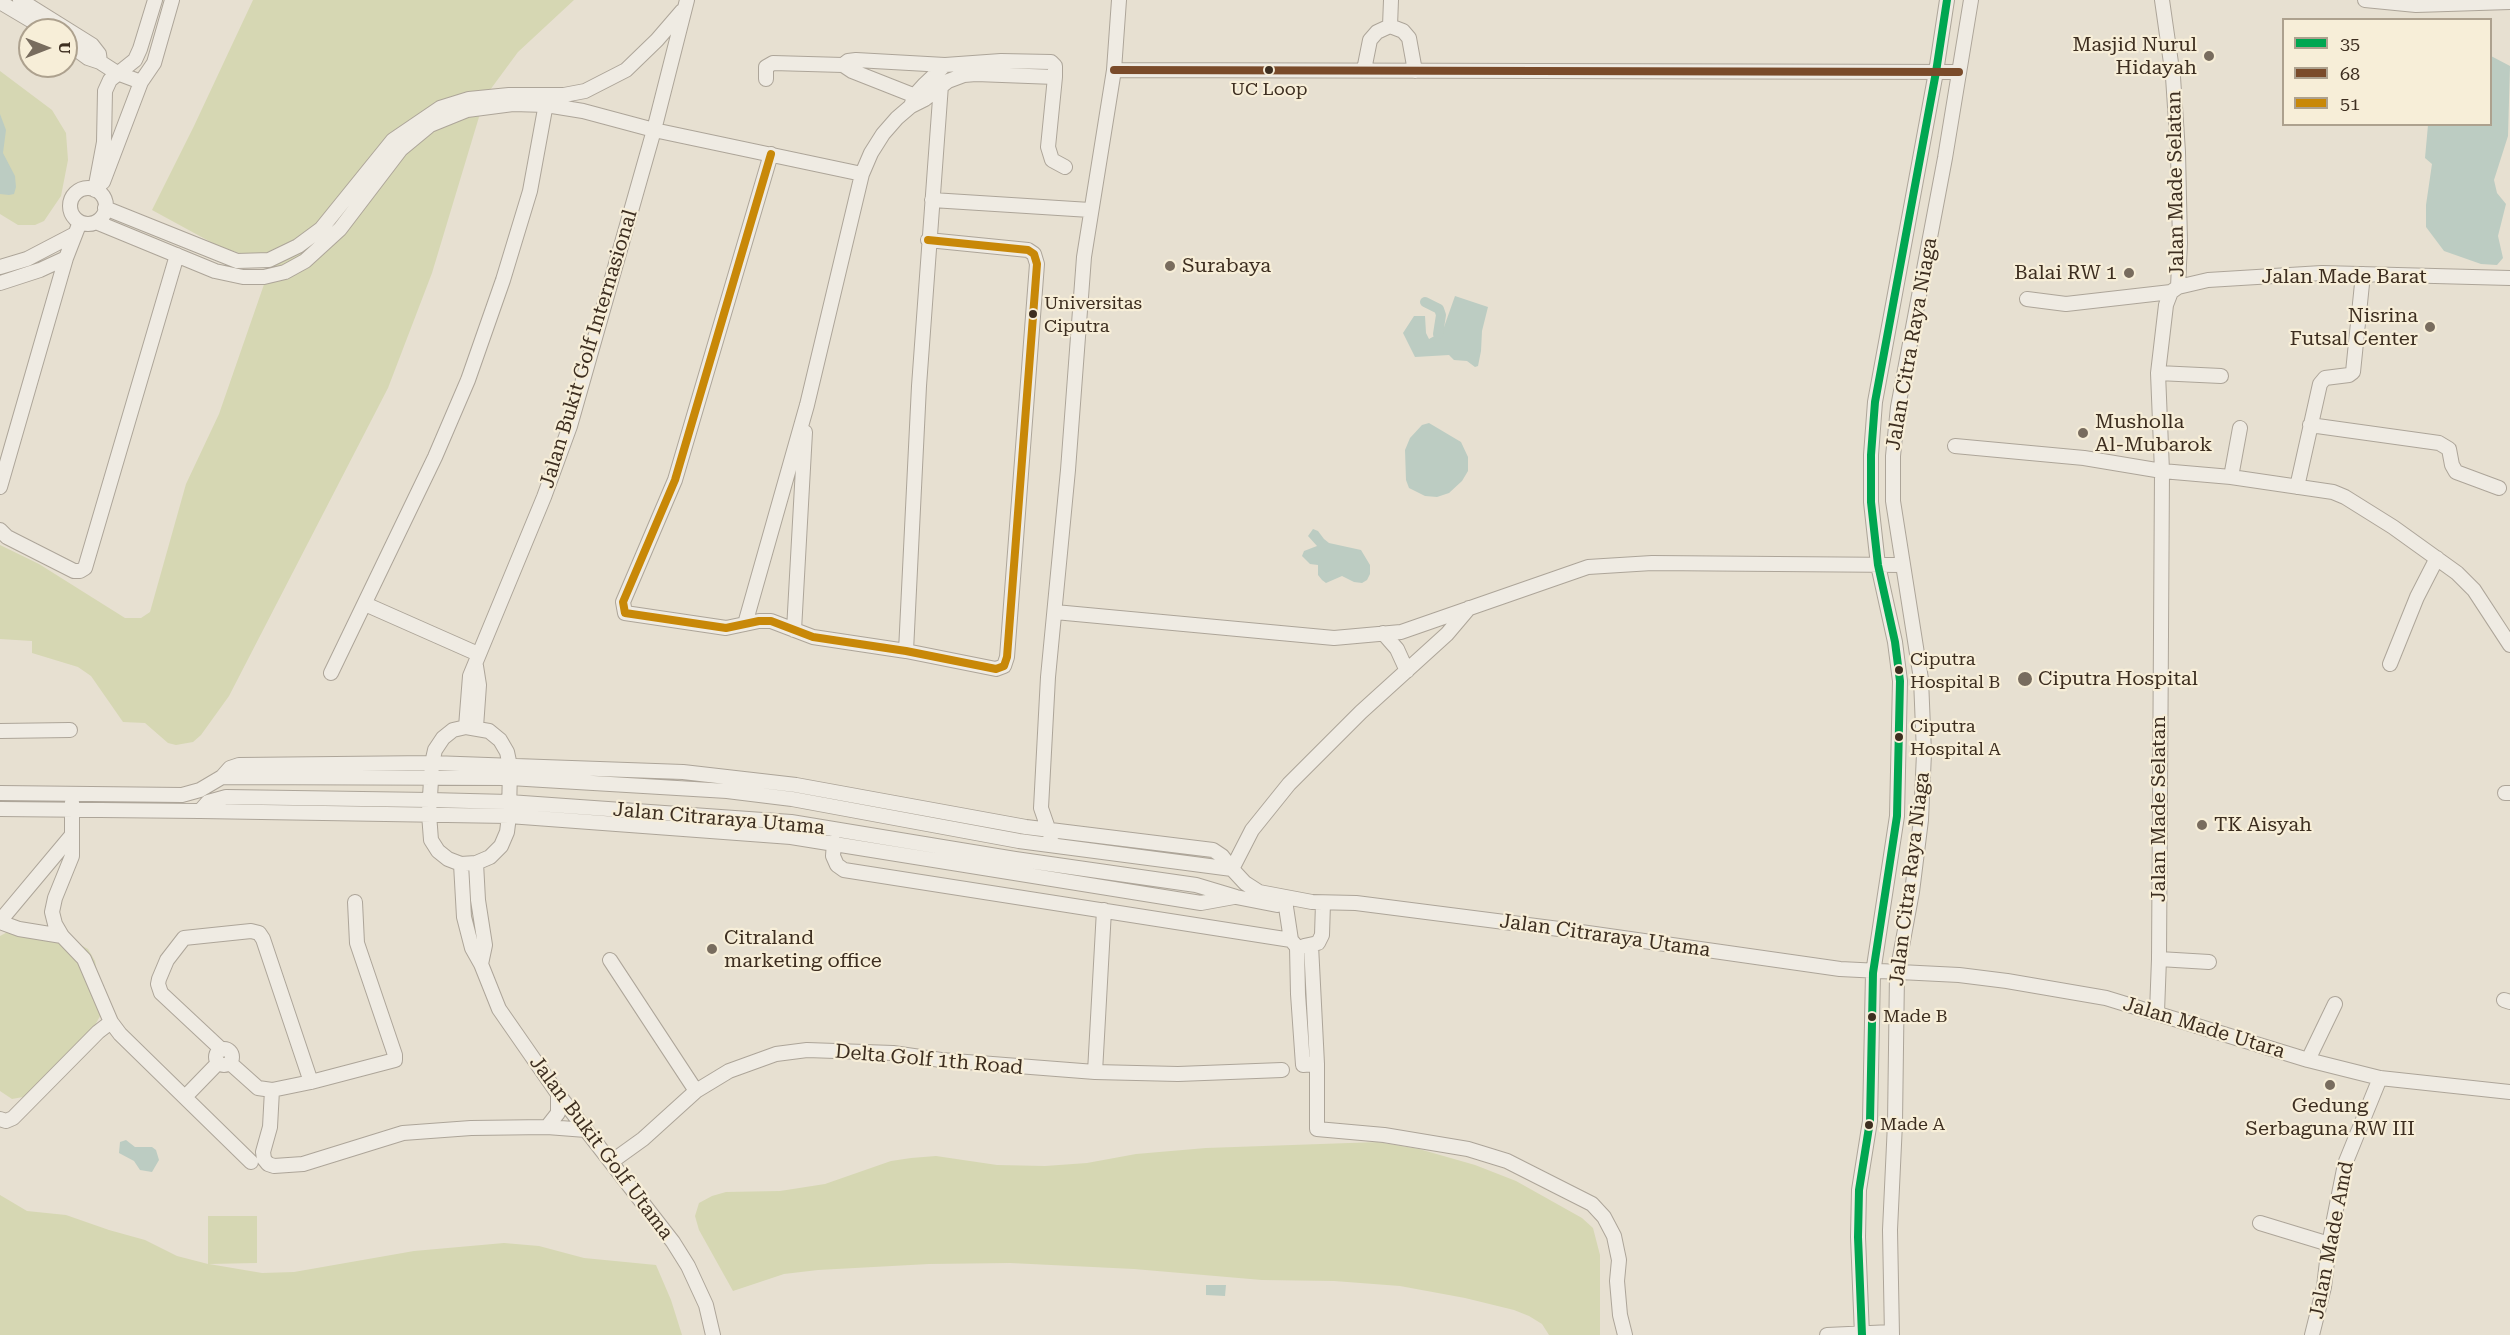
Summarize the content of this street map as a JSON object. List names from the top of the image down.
{
  "streets": {
    "street": [
      "Jalan Made Selatan",
      "Jalan Made Barat",
      "Jalan Citra Raya Niaga",
      "Jalan Bukit Golf Internasional",
      "Jalan Citraraya Utama",
      "Jalan Made Utara",
      "Delta Golf 1th Road",
      "Jalan Bukit Golf Utama",
      "Jalan Made Amd"
    ]
  },
  "crossings": [
    ["Jalan Made Selatan", "Jalan Made Barat"],
    ["Jalan Made Selatan", "Jalan Made Utara"],
    ["Jalan Citra Raya Niaga", "Jalan Citraraya Utama"],
    ["Jalan Citra Raya Niaga", "Jalan Made Utara"],
    ["Jalan Citraraya Utama", "Jalan Made Utara"],
    ["Jalan Made Utara", "Jalan Made Amd"],
    ["Delta Golf 1th Road", "Jalan Bukit Golf Utama"]
  ],
  "places": [
    "Masjid Nurul Hidayah",
    "UC Loop",
    "Surabaya",
    "Balai RW 1",
    "Universitas Ciputra",
    "Nisrina Futsal Center",
    "Musholla Al-Mubarok",
    "Ciputra Hospital B",
    "Ciputra Hospital",
    "Ciputra Hospital A",
    "TK Aisyah",
    "Citraland marketing office",
    "Made B",
    "Gedung Serbaguna RW III",
    "Made A"
  ],
  "lines": ["transit line 35", "transit line 68", "transit line 51"],
  "legend": ["35", "68", "51"],
  "north": "right"
}
